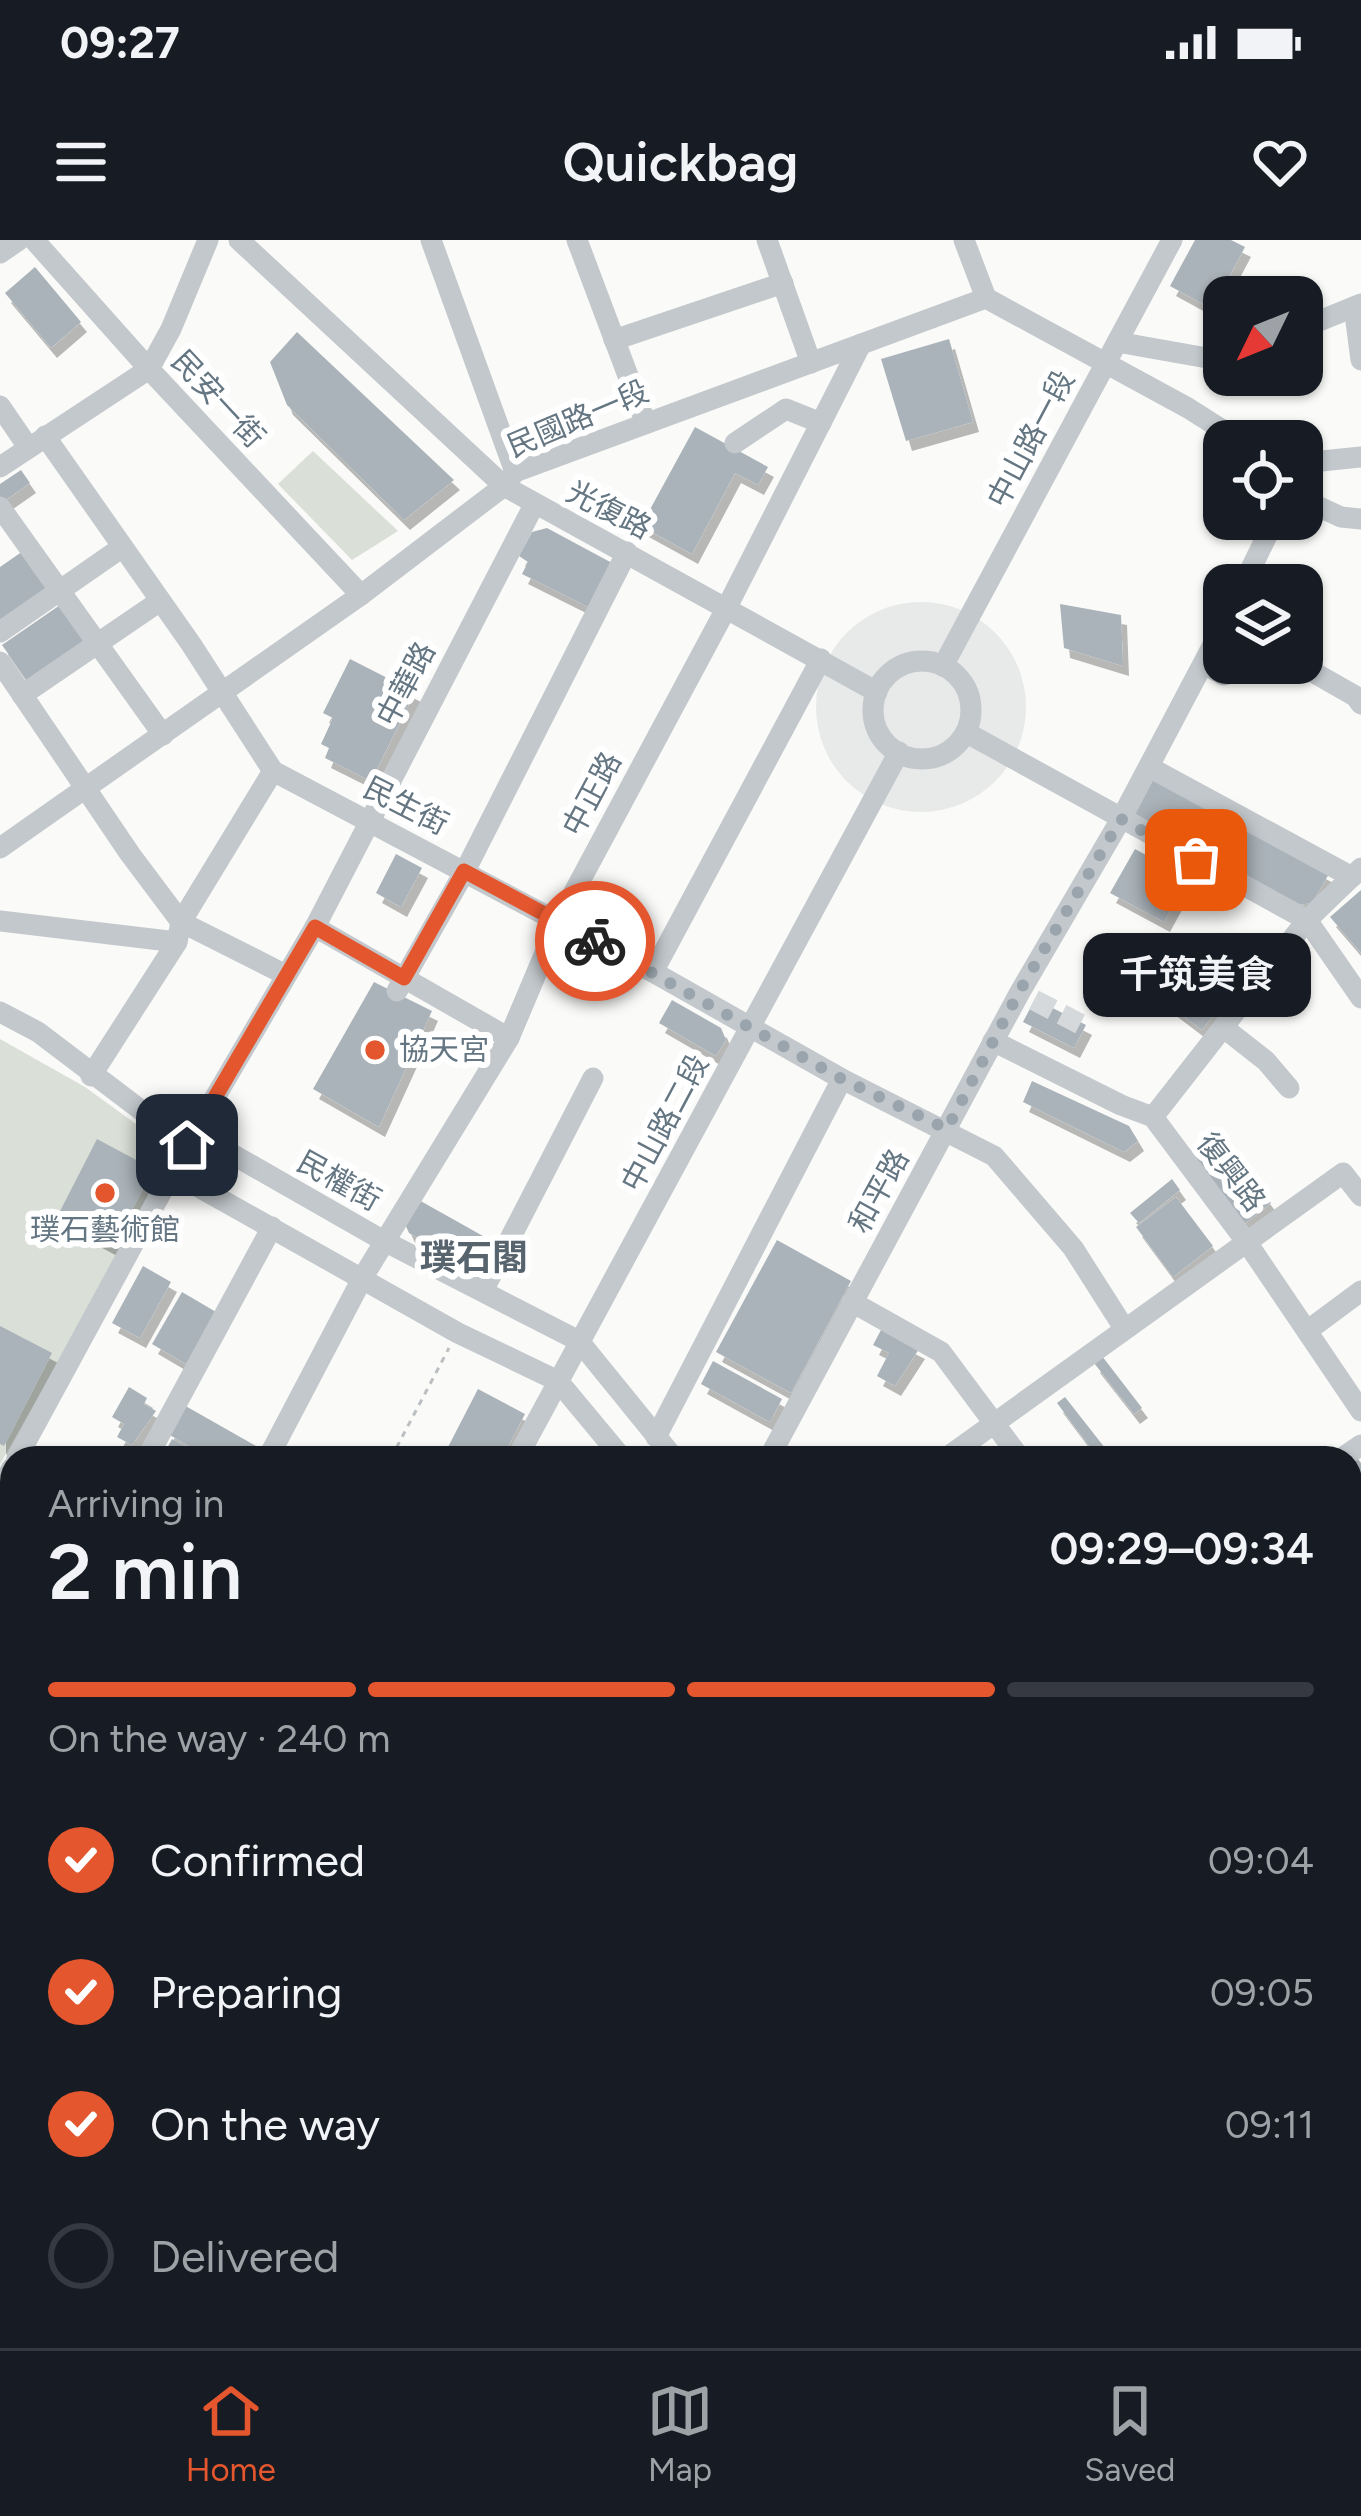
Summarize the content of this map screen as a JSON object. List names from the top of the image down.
{
  "streets": {
    "street": [
      "民安一街",
      "民國路一段",
      "中山路一段",
      "光復路",
      "中華路",
      "中正路",
      "民生街",
      "中山路二段",
      "復興路",
      "民權街",
      "和平路"
    ]
  },
  "crossings": [
    ["民安一街", "民國路一段"],
    ["民國路一段", "光復路"],
    ["民國路一段", "中正路"],
    ["民國路一段", "民生街"],
    ["中山路一段", "光復路"],
    ["中山路一段", "中山路二段"],
    ["光復路", "中華路"],
    ["光復路", "中正路"],
    ["光復路", "中山路二段"],
    ["中華路", "民生街"],
    ["中華路", "民權街"],
    ["中正路", "民生街"],
    ["中正路", "民權街"],
    ["民生街", "中山路二段"],
    ["民生街", "和平路"],
    ["中山路二段", "民權街"]
  ],
  "districts": ["璞石閣"],
  "places": ["千筑美食", "協天宮", "璞石藝術館"],
  "north": "bottom left",
  "page": {
    "status": "09:27",
    "header": "Quickbag",
    "bubble": "千筑美食",
    "heading": ["2 min", "Arriving in", "09:29–09:34"],
    "bar": "On the way · 240 m",
    "list": [
      ["Confirmed", "09:04"],
      ["Preparing", "09:05"],
      ["On the way", "09:11"],
      "Delivered"
    ],
    "tabs": ["Home", "Map", "Saved"]
  }
}
